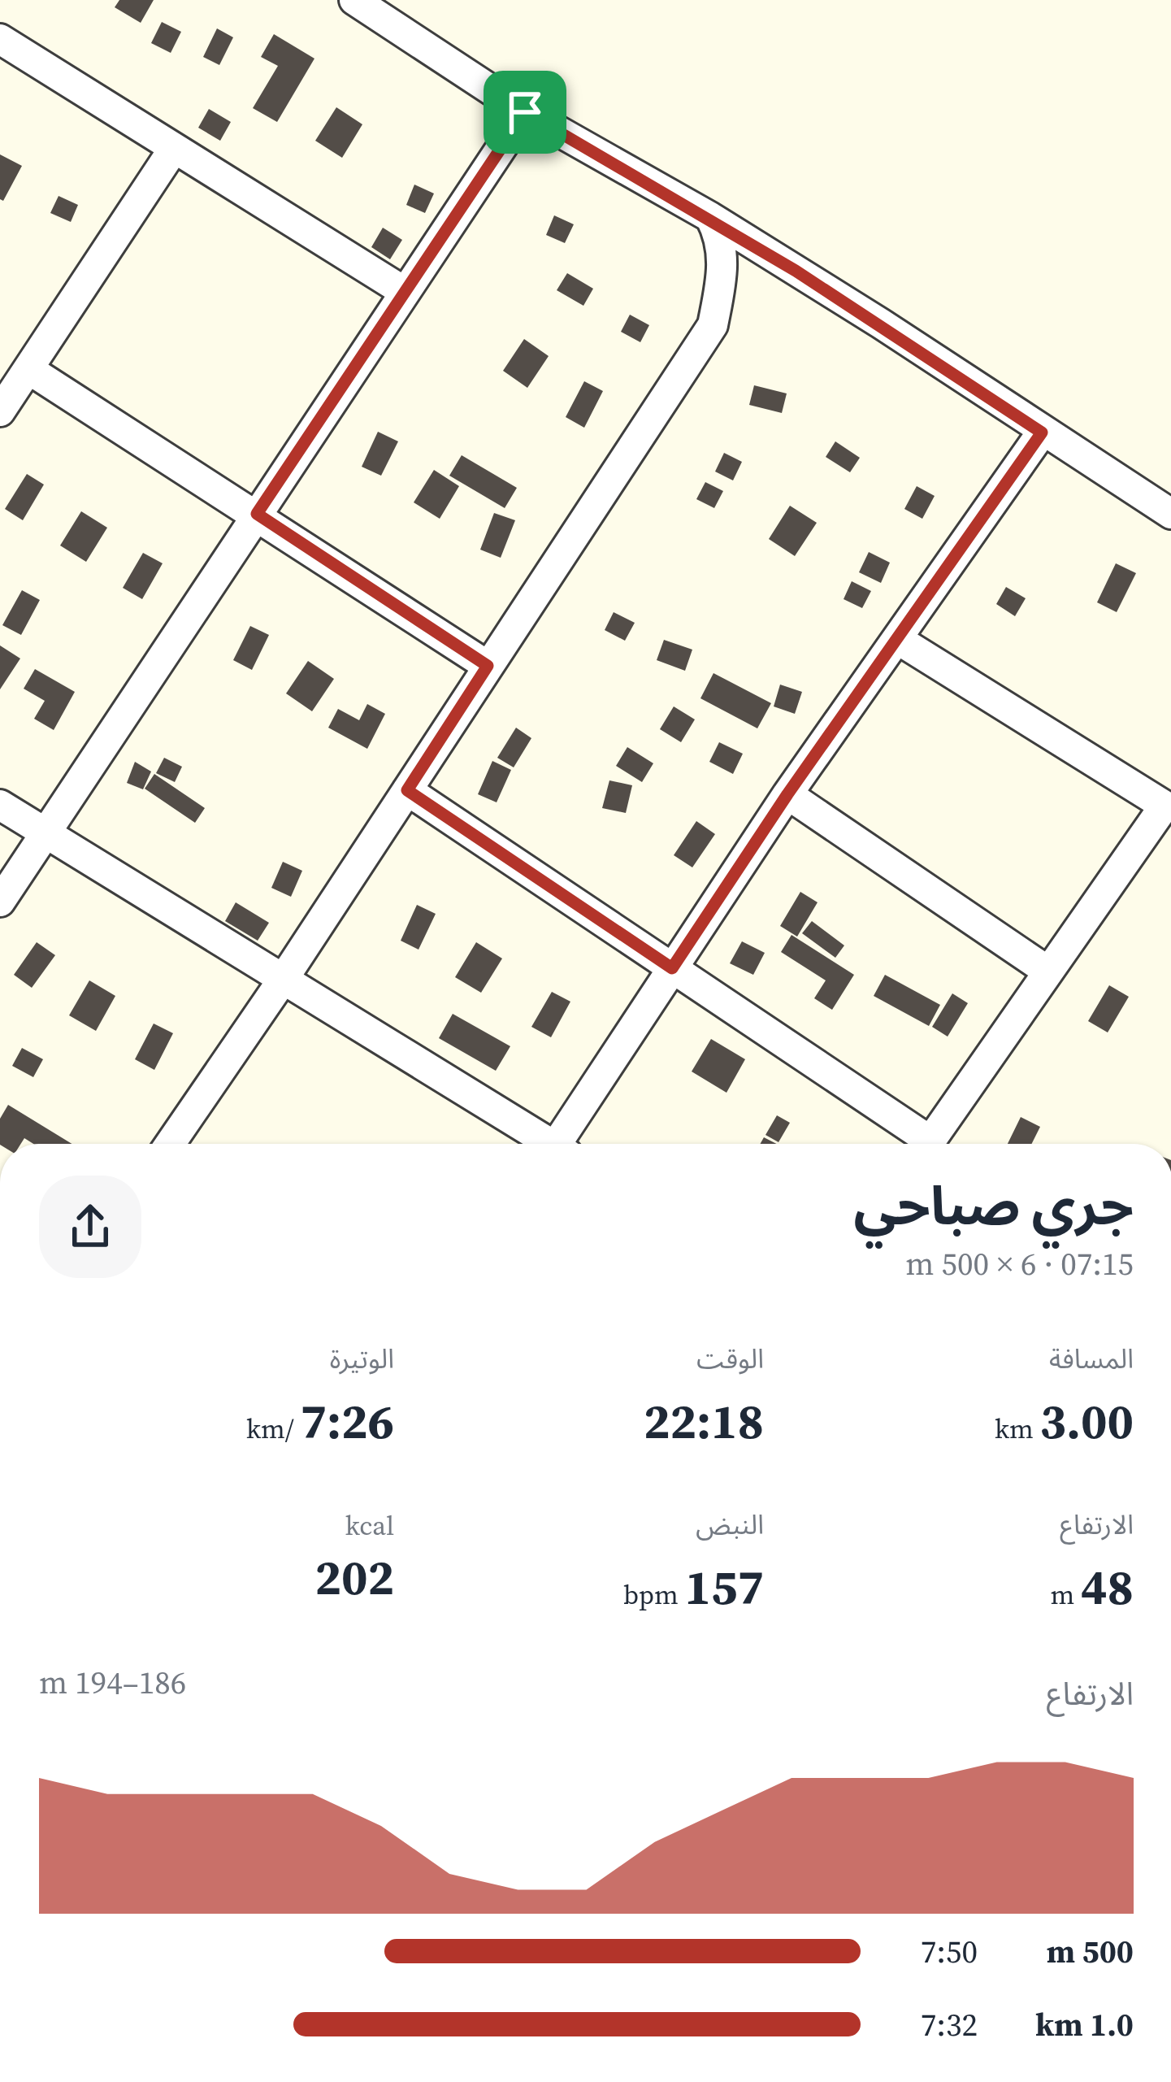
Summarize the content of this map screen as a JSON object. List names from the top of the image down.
{
  "page": {
    "heading": ["جري صباحي", "07:15 · 6 × 500 m"],
    "stats": [
      ["المسافة", "3.00 km"],
      ["الوقت", "22:18"],
      ["الوتيرة", "7:26 /km"],
      ["الارتفاع", "48 m"],
      ["النبض", "157 bpm"],
      ["kcal", "202"]
    ],
    "chart": ["الارتفاع", "186–194 m"],
    "list": [
      {
        "name": "500 m",
        "note": "7:50"
      },
      {
        "name": "1.0 km",
        "note": "7:32"
      }
    ]
  }
}
